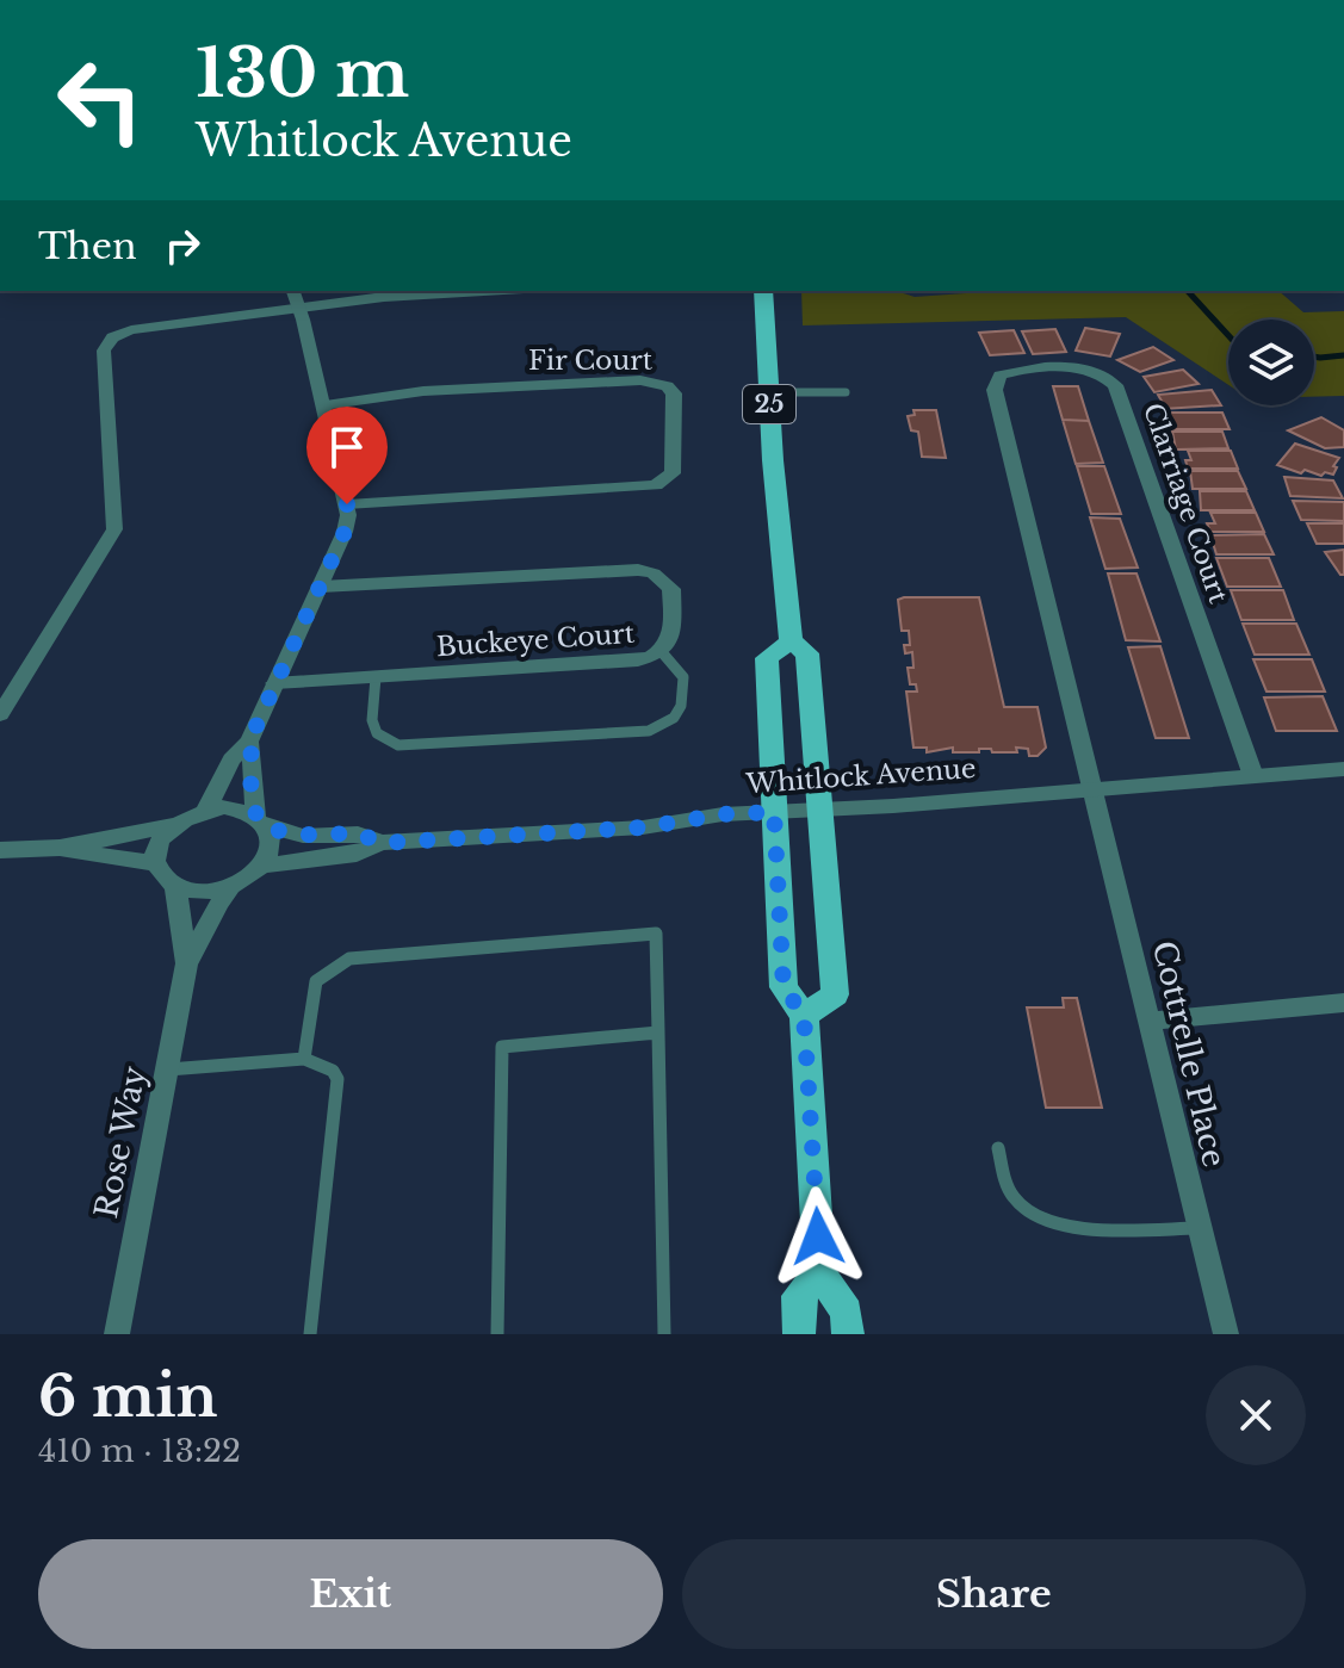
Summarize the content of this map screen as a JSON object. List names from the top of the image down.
{
  "streets": {
    "main road": ["25"],
    "street": [
      "Fir Court",
      "Clarriage Court",
      "Buckeye Court",
      "Whitlock Avenue",
      "Cottrelle Place",
      "Rose Way"
    ]
  },
  "crossings": [
    ["25", "Whitlock Avenue"],
    ["Clarriage Court", "Whitlock Avenue"],
    ["Clarriage Court", "Cottrelle Place"],
    ["Whitlock Avenue", "Cottrelle Place"],
    ["Whitlock Avenue", "Rose Way"]
  ],
  "page": {
    "turn": ["130 m", "Whitlock Avenue"],
    "then": "Then",
    "heading": ["6 min", "410 m · 13:22"],
    "buttons": ["Exit", "Share"]
  }
}
